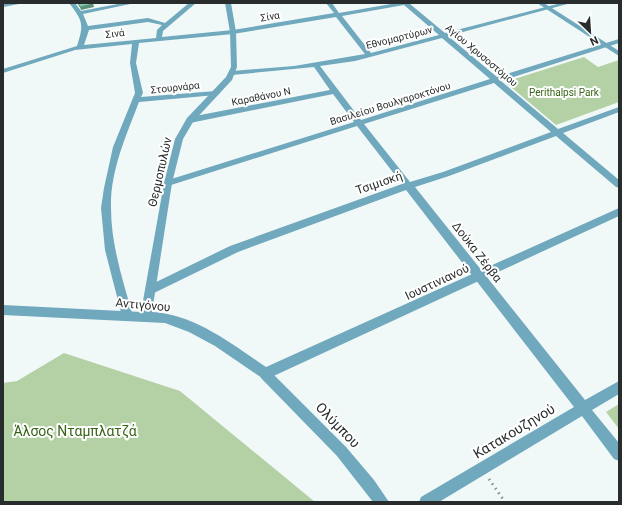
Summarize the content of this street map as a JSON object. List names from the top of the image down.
{
  "streets": {
    "street": [
      "Σίνα",
      "Σινά",
      "Εθνομαρτύρων",
      "Αγίου Χρυσοστόμου",
      "Στουρνάρα",
      "Καραθάνου Ν",
      "Βασιλείου Βουλγαροκτόνου",
      "Θερμοπυλών",
      "Τσιμισκή",
      "Δούκα Ζέρβα",
      "Ιουστινιανού",
      "Αντιγόνου",
      "Ολύμπου",
      "Κατακουζηνού"
    ]
  },
  "crossings": [
    ["Σίνα", "Σινά"],
    ["Σίνα", "Αγίου Χρυσοστόμου"],
    ["Εθνομαρτύρων", "Αγίου Χρυσοστόμου"],
    ["Εθνομαρτύρων", "Θερμοπυλών"],
    ["Εθνομαρτύρων", "Δούκα Ζέρβα"],
    ["Αγίου Χρυσοστόμου", "Βασιλείου Βουλγαροκτόνου"],
    ["Αγίου Χρυσοστόμου", "Τσιμισκή"],
    ["Στουρνάρα", "Θερμοπυλών"],
    ["Καραθάνου Ν", "Θερμοπυλών"],
    ["Καραθάνου Ν", "Δούκα Ζέρβα"],
    ["Βασιλείου Βουλγαροκτόνου", "Θερμοπυλών"],
    ["Βασιλείου Βουλγαροκτόνου", "Δούκα Ζέρβα"],
    ["Θερμοπυλών", "Τσιμισκή"],
    ["Θερμοπυλών", "Αντιγόνου"],
    ["Τσιμισκή", "Δούκα Ζέρβα"],
    ["Δούκα Ζέρβα", "Ιουστινιανού"],
    ["Δούκα Ζέρβα", "Κατακουζηνού"],
    ["Ιουστινιανού", "Αντιγόνου"],
    ["Ιουστινιανού", "Ολύμπου"],
    ["Αντιγόνου", "Ολύμπου"]
  ],
  "parks": ["Perithalpsi Park", "Άλσος Νταμπλατζά"],
  "north": "bottom right"
}
